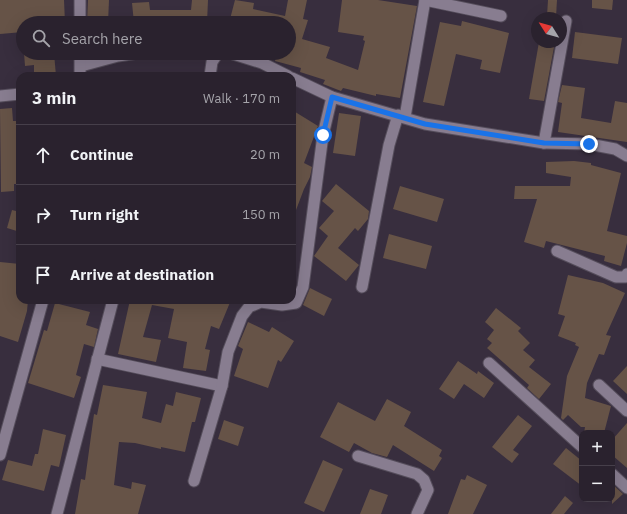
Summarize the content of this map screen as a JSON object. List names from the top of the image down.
{
  "north": "top left",
  "page": {
    "search": "Search here",
    "heading": ["3 min", "Walk · 170 m"],
    "list": [
      ["Continue", "20 m"],
      ["Turn right", "150 m"],
      "Arrive at destination"
    ],
    "map_buttons": ["+", "−"]
  }
}
